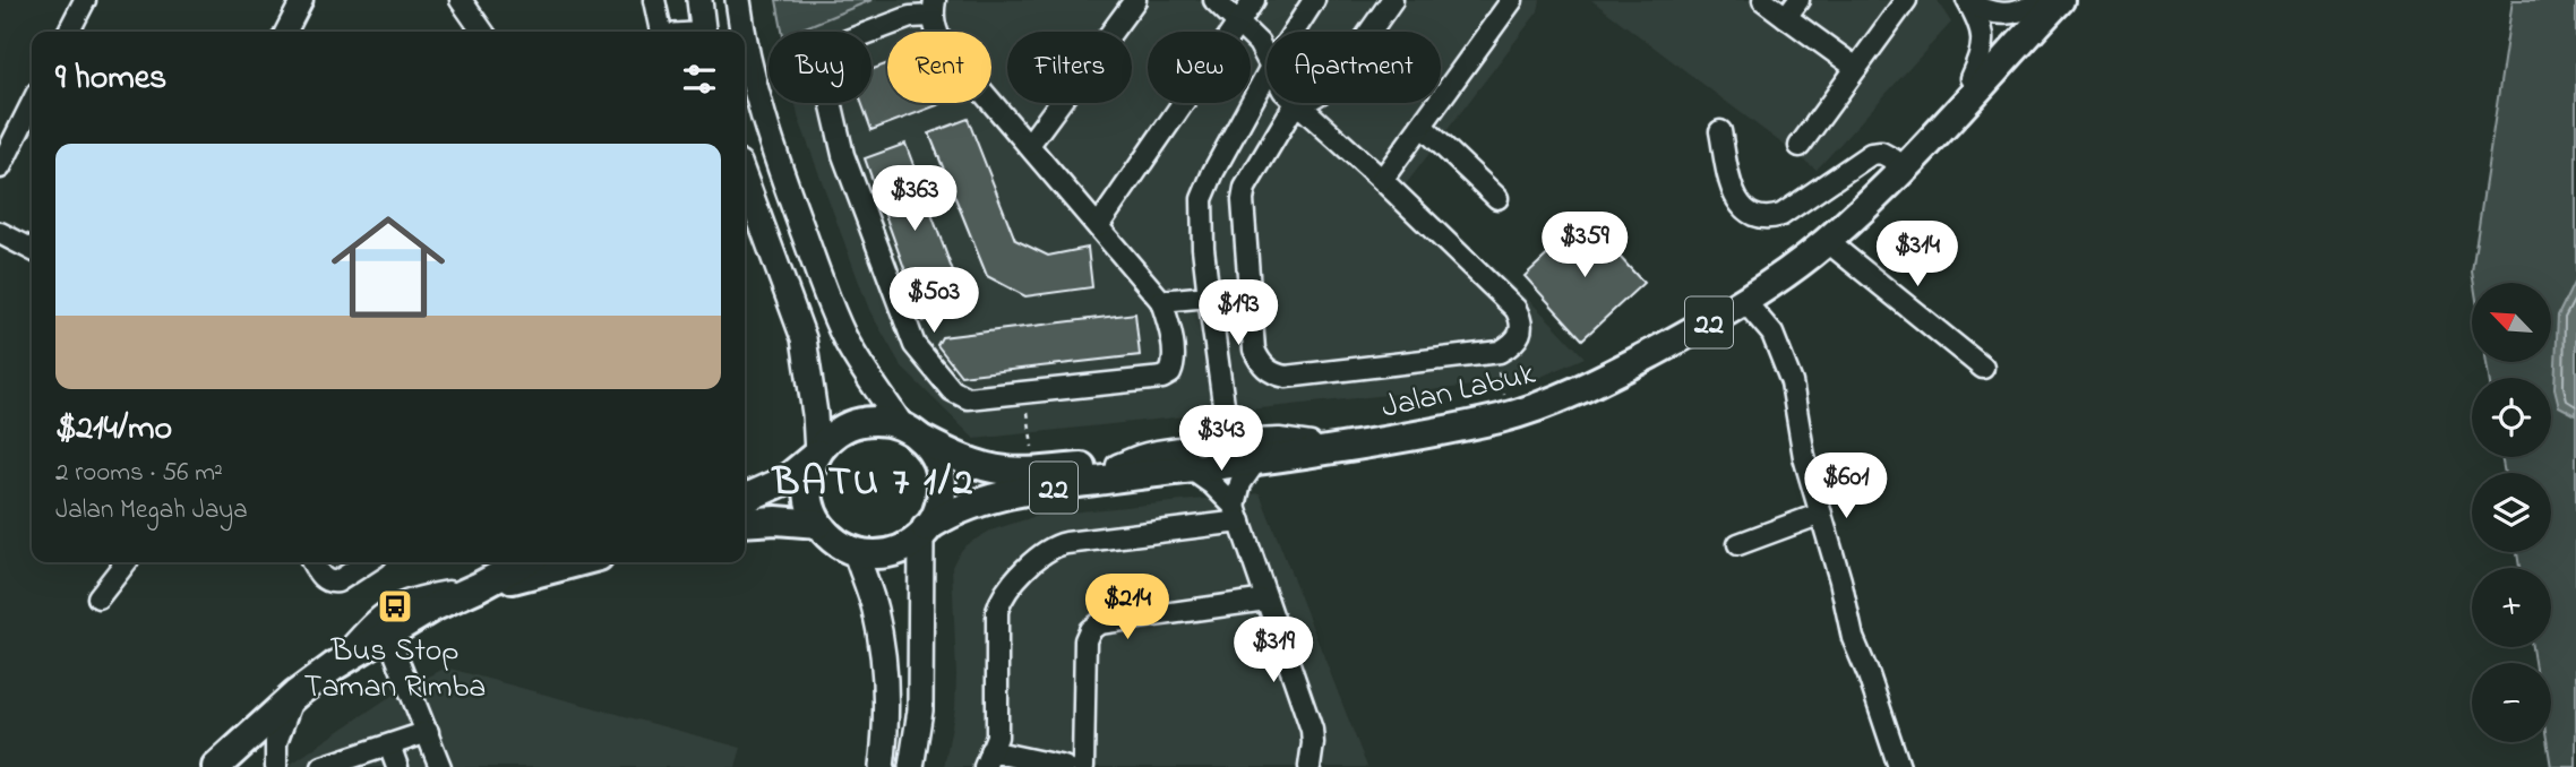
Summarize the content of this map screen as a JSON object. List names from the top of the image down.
{
  "streets": {
    "highway": ["22", "Jalan Labuk"]
  },
  "crossings": [
    ["22", "Jalan Labuk"]
  ],
  "districts": ["BATU 7 1/2"],
  "places": {
    "bus stop": ["Bus Stop Taman Rimba"]
  },
  "north": "top left",
  "page": {
    "chip": [
      "Buy",
      "Rent",
      "Filters",
      "New",
      "Apartment"
    ],
    "heading": "9 homes",
    "list": [
      {
        "name": "$214/mo",
        "note": "2 rooms · 56 m² · Jalan Megah Jaya"
      }
    ],
    "price": [
      "$363",
      "$359",
      "$314",
      "$503",
      "$193",
      "$343",
      "$601",
      "$214",
      "$319"
    ],
    "map_buttons": ["+", "−"]
  }
}
